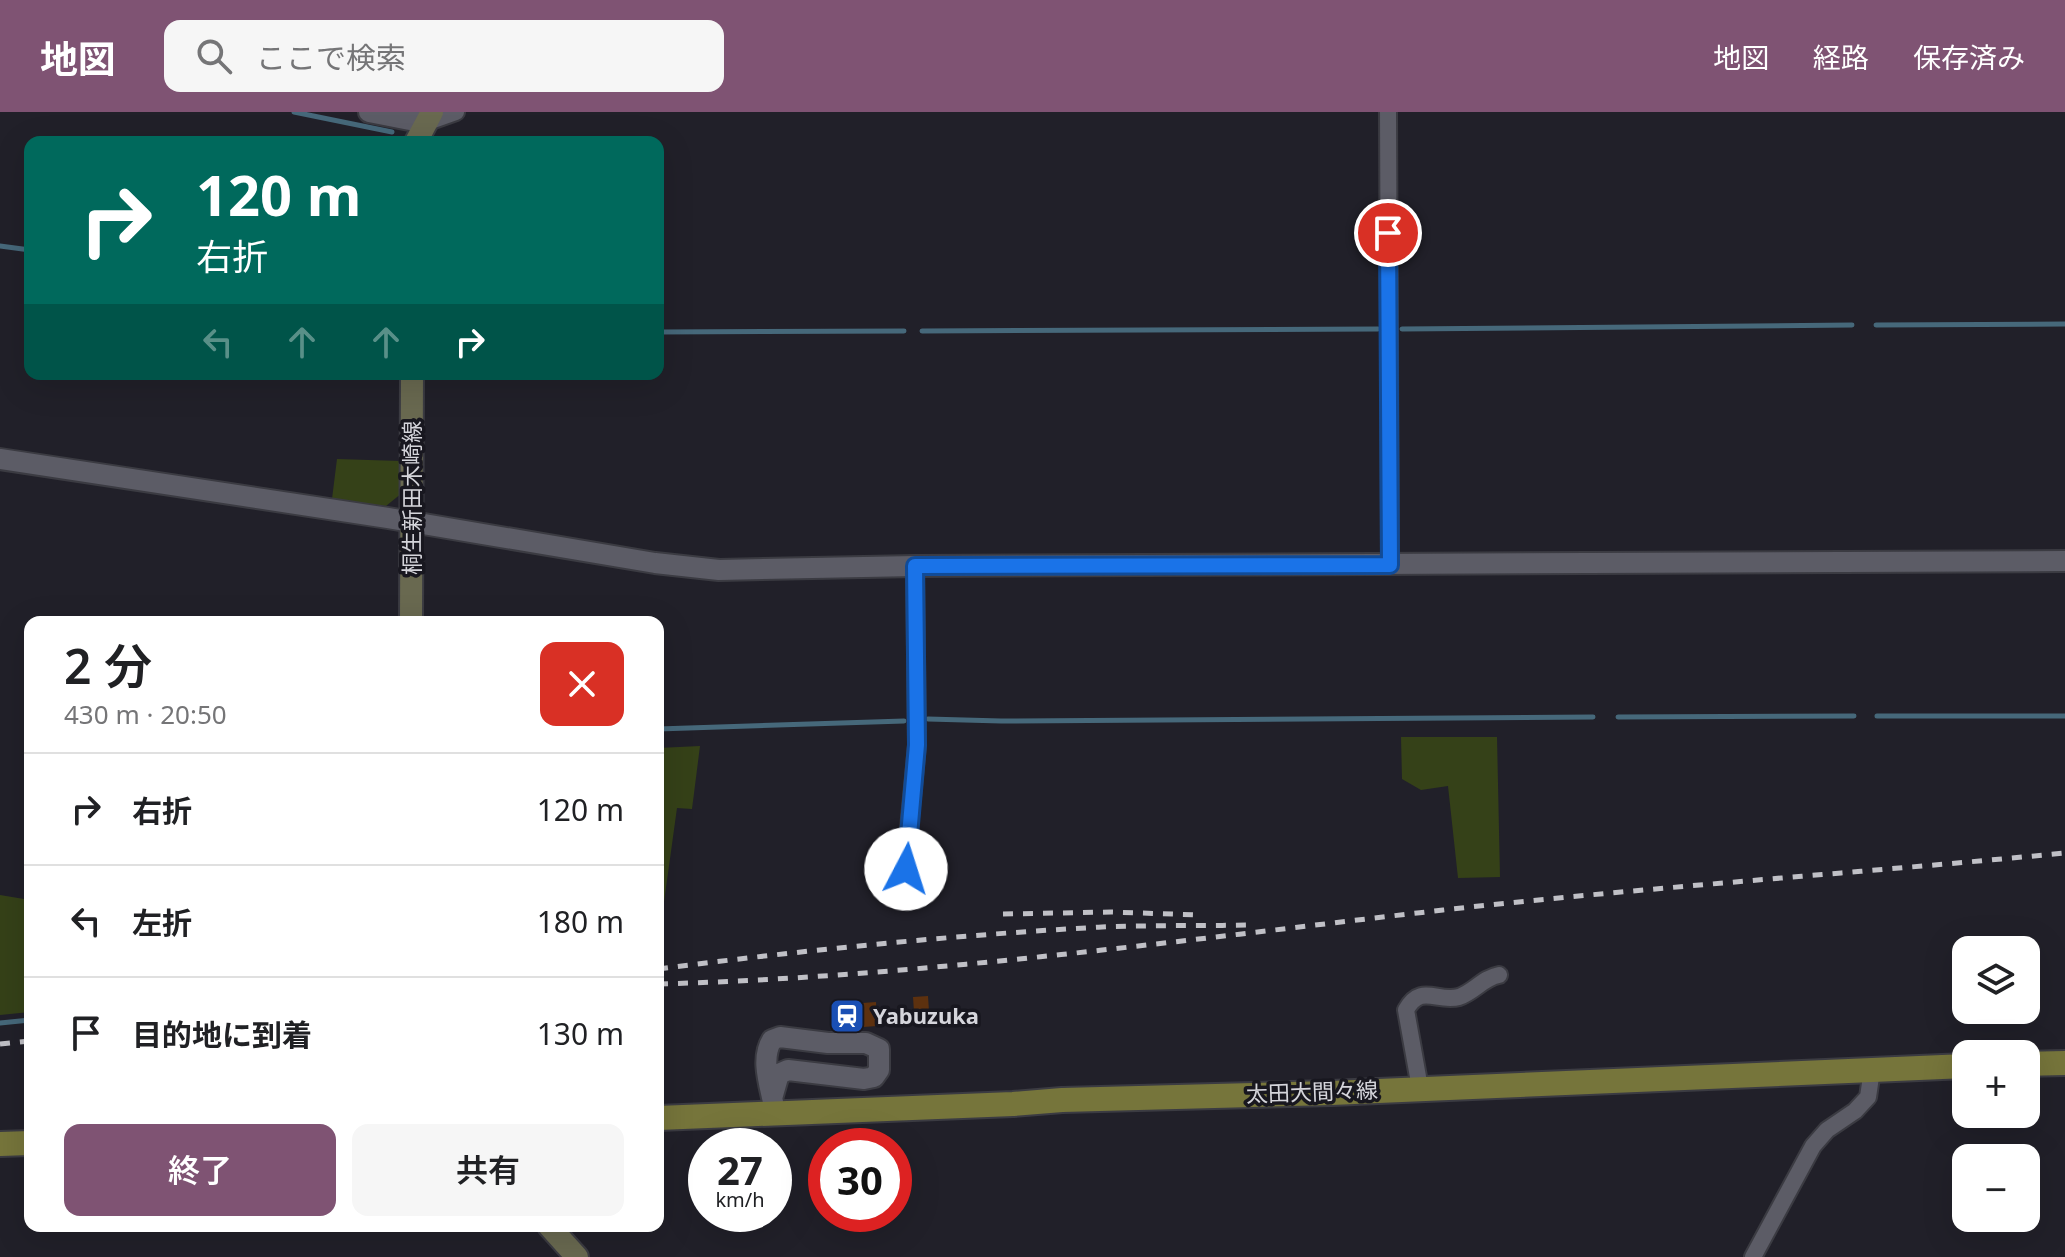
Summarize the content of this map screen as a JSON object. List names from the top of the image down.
{
  "streets": {
    "main road": ["桐生新田木崎線", "太田大間々線"]
  },
  "places": {
    "station": ["Yabuzuka"]
  },
  "page": {
    "header": "地図",
    "search": "ここで検索",
    "nav": ["地図", "経路", "保存済み"],
    "turn": ["120 m", "右折"],
    "heading": ["2 分", "430 m · 20:50"],
    "list": [
      {
        "name": "右折",
        "value": "120 m"
      },
      {
        "name": "左折",
        "value": "180 m"
      },
      {
        "name": "目的地に到着",
        "value": "130 m"
      }
    ],
    "map_buttons": ["+", "−"],
    "buttons": ["終了", "共有"],
    "speed": "27 km/h",
    "limit": "30"
  }
}
